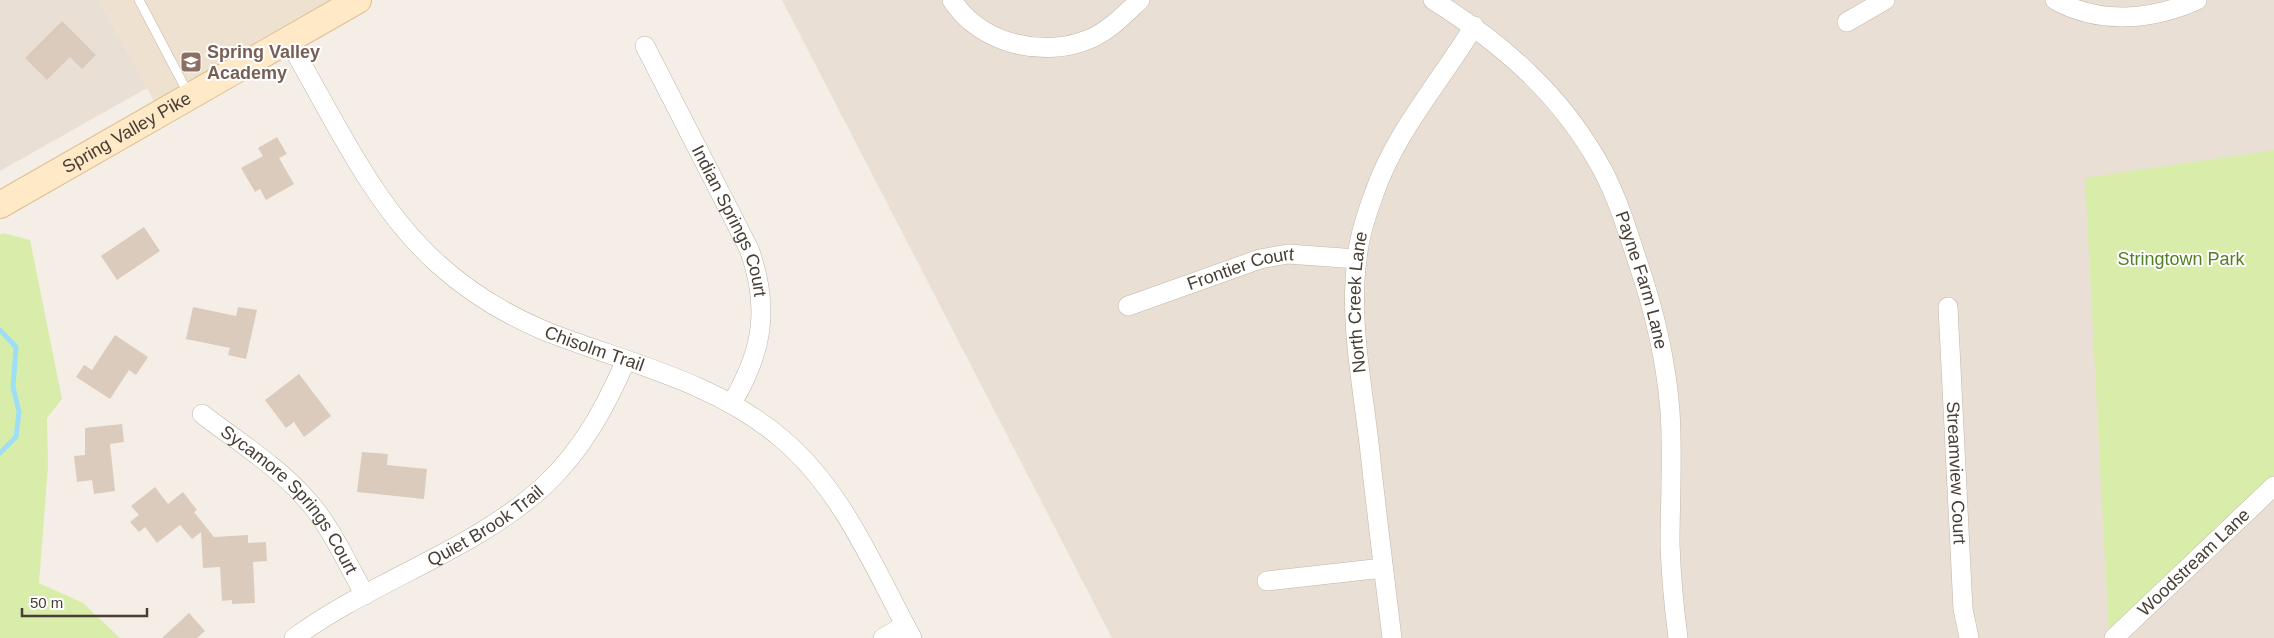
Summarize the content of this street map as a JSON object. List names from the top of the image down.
{
  "streets": {
    "street": [
      "Spring Valley Pike",
      "Indian Springs Court",
      "Frontier Court",
      "Payne Farm Lane",
      "North Creek Lane",
      "Chisolm Trail",
      "Streamview Court",
      "Sycamore Springs Court",
      "Quiet Brook Trail",
      "Woodstream Lane"
    ]
  },
  "crossings": [
    ["Spring Valley Pike", "Chisolm Trail"],
    ["Indian Springs Court", "Chisolm Trail"],
    ["Frontier Court", "North Creek Lane"],
    ["Payne Farm Lane", "North Creek Lane"],
    ["Chisolm Trail", "Quiet Brook Trail"],
    ["Sycamore Springs Court", "Quiet Brook Trail"]
  ],
  "parks": ["Stringtown Park"],
  "places": {
    "school or university": ["Spring Valley Academy"]
  },
  "scale_bar": "50 m"
}
